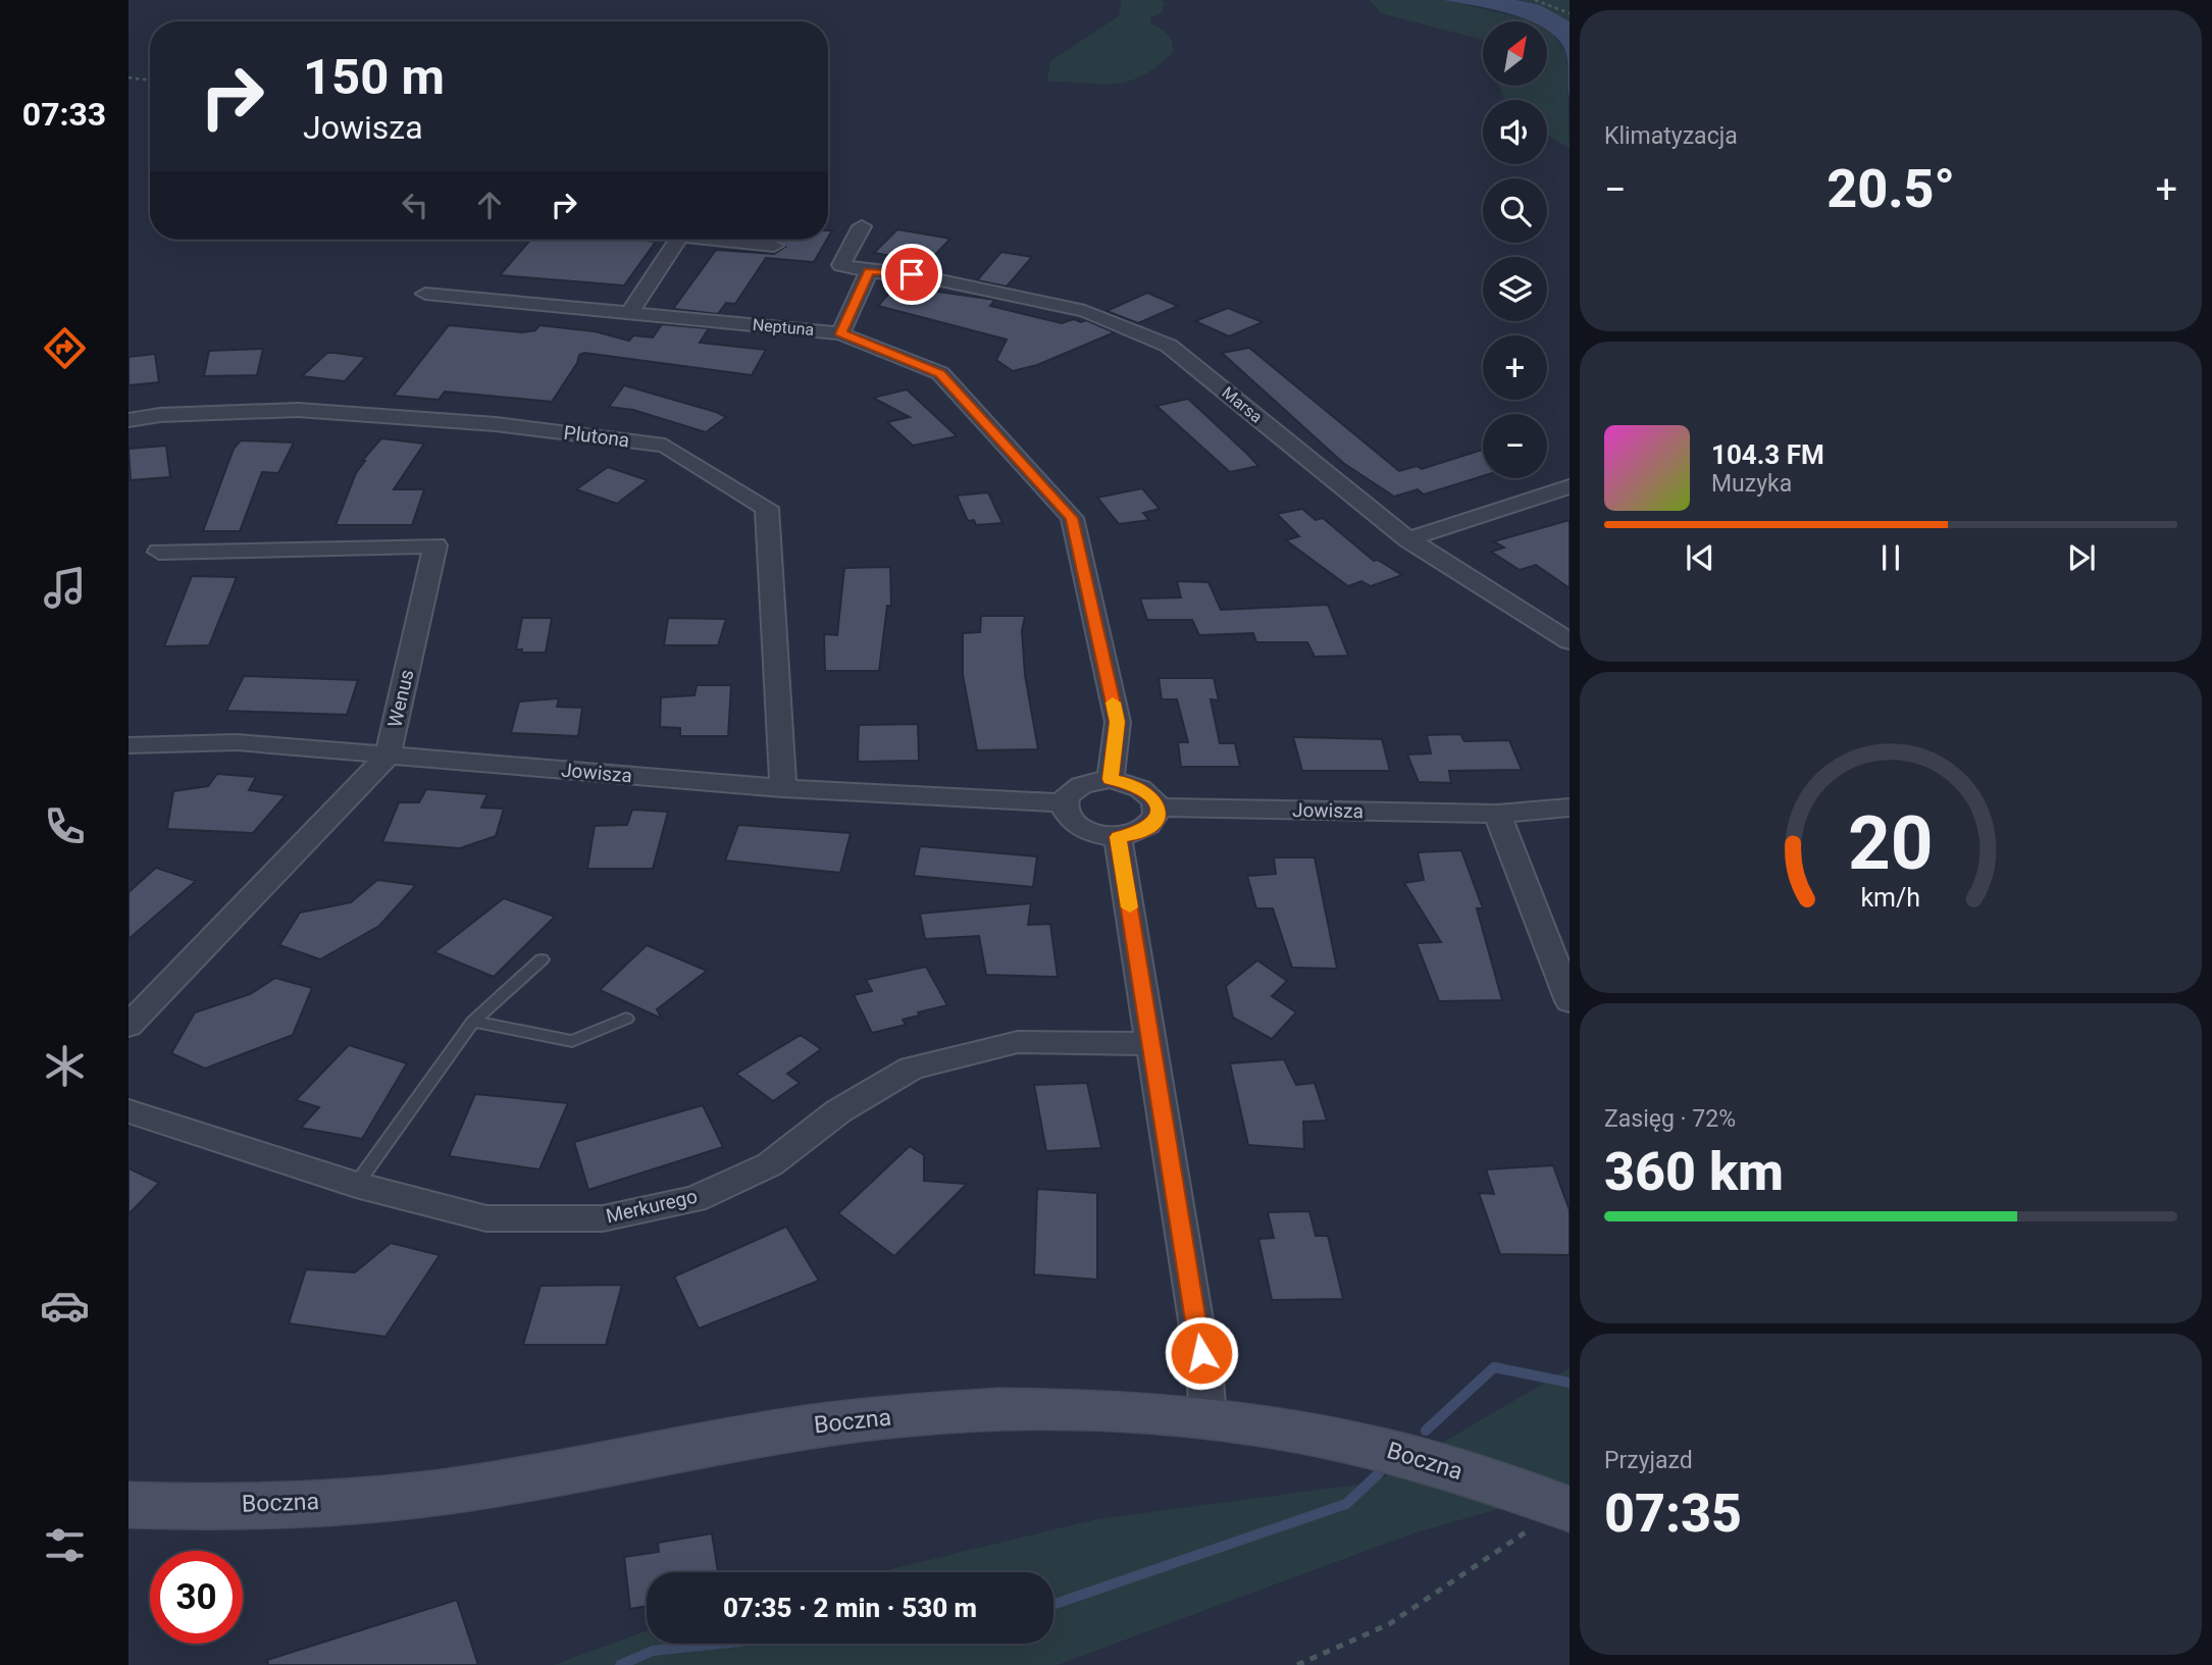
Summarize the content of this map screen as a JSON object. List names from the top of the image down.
{
  "streets": {
    "street": [
      "Neptuna",
      "Marsa",
      "Plutona",
      "Wenus",
      "Jowisza",
      "Merkurego",
      "Boczna"
    ]
  },
  "crossings": [
    ["Neptuna", "Jowisza"],
    ["Plutona", "Jowisza"],
    ["Wenus", "Jowisza"]
  ],
  "north": "top right",
  "page": {
    "tabs": "07:33",
    "tile": [
      "Klimatyzacja",
      ["Zasięg · 72%", "360 km"],
      ["Przyjazd", "07:35"]
    ],
    "map_buttons": ["+", "−"],
    "turn": ["150 m", "Jowisza"],
    "heat": ["−", "20.5°", "+"],
    "song": ["104.3 FM", "Muzyka"],
    "limit": "30",
    "trip": "07:35 · 2 min · 530 m",
    "gauge": ["20", "km/h"]
  }
}
